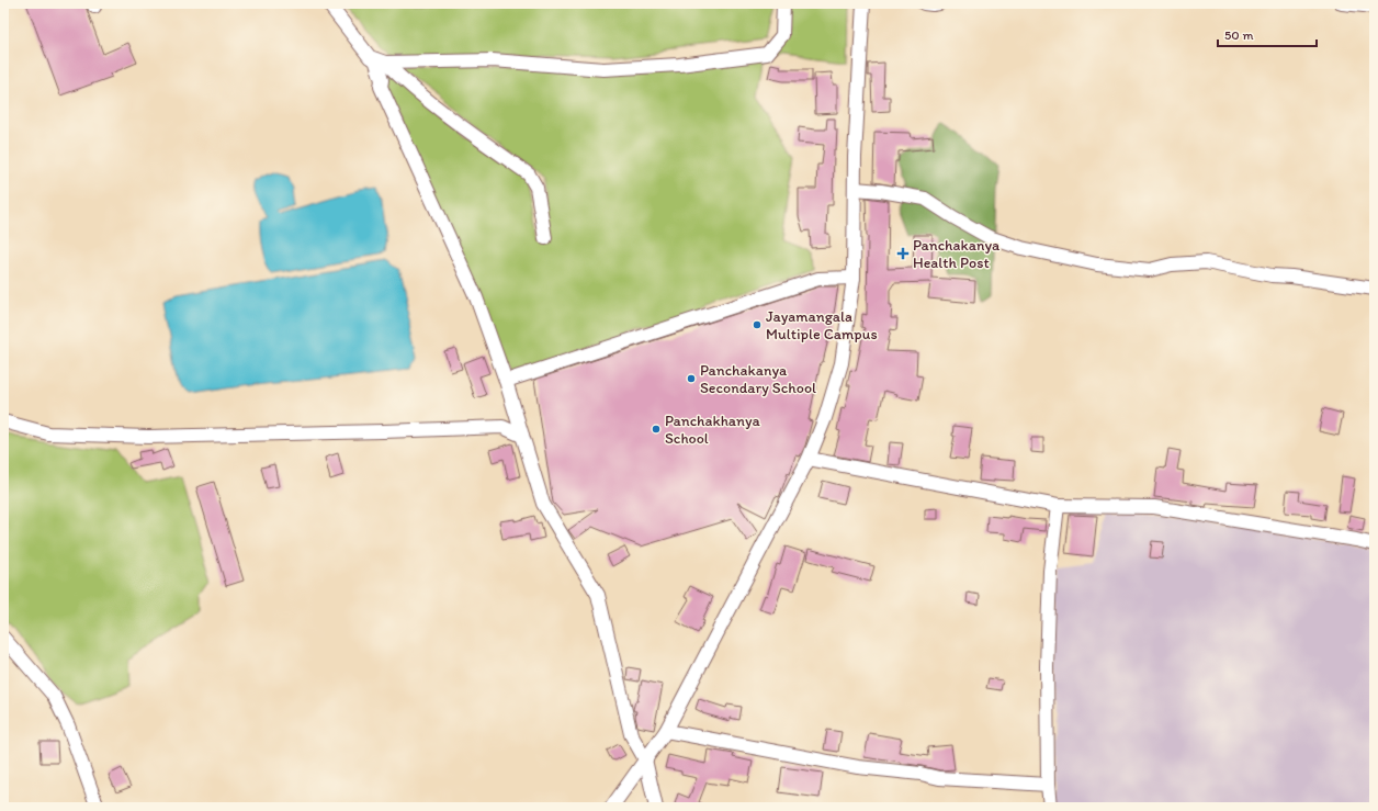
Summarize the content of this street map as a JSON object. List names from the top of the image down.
{
  "places": {
    "health": ["Panchakanya Health Post"],
    "other": ["Jayamangala Multiple Campus", "Panchakanya Secondary School", "Panchakhanya School"]
  },
  "scale_bar": "50 m"
}
